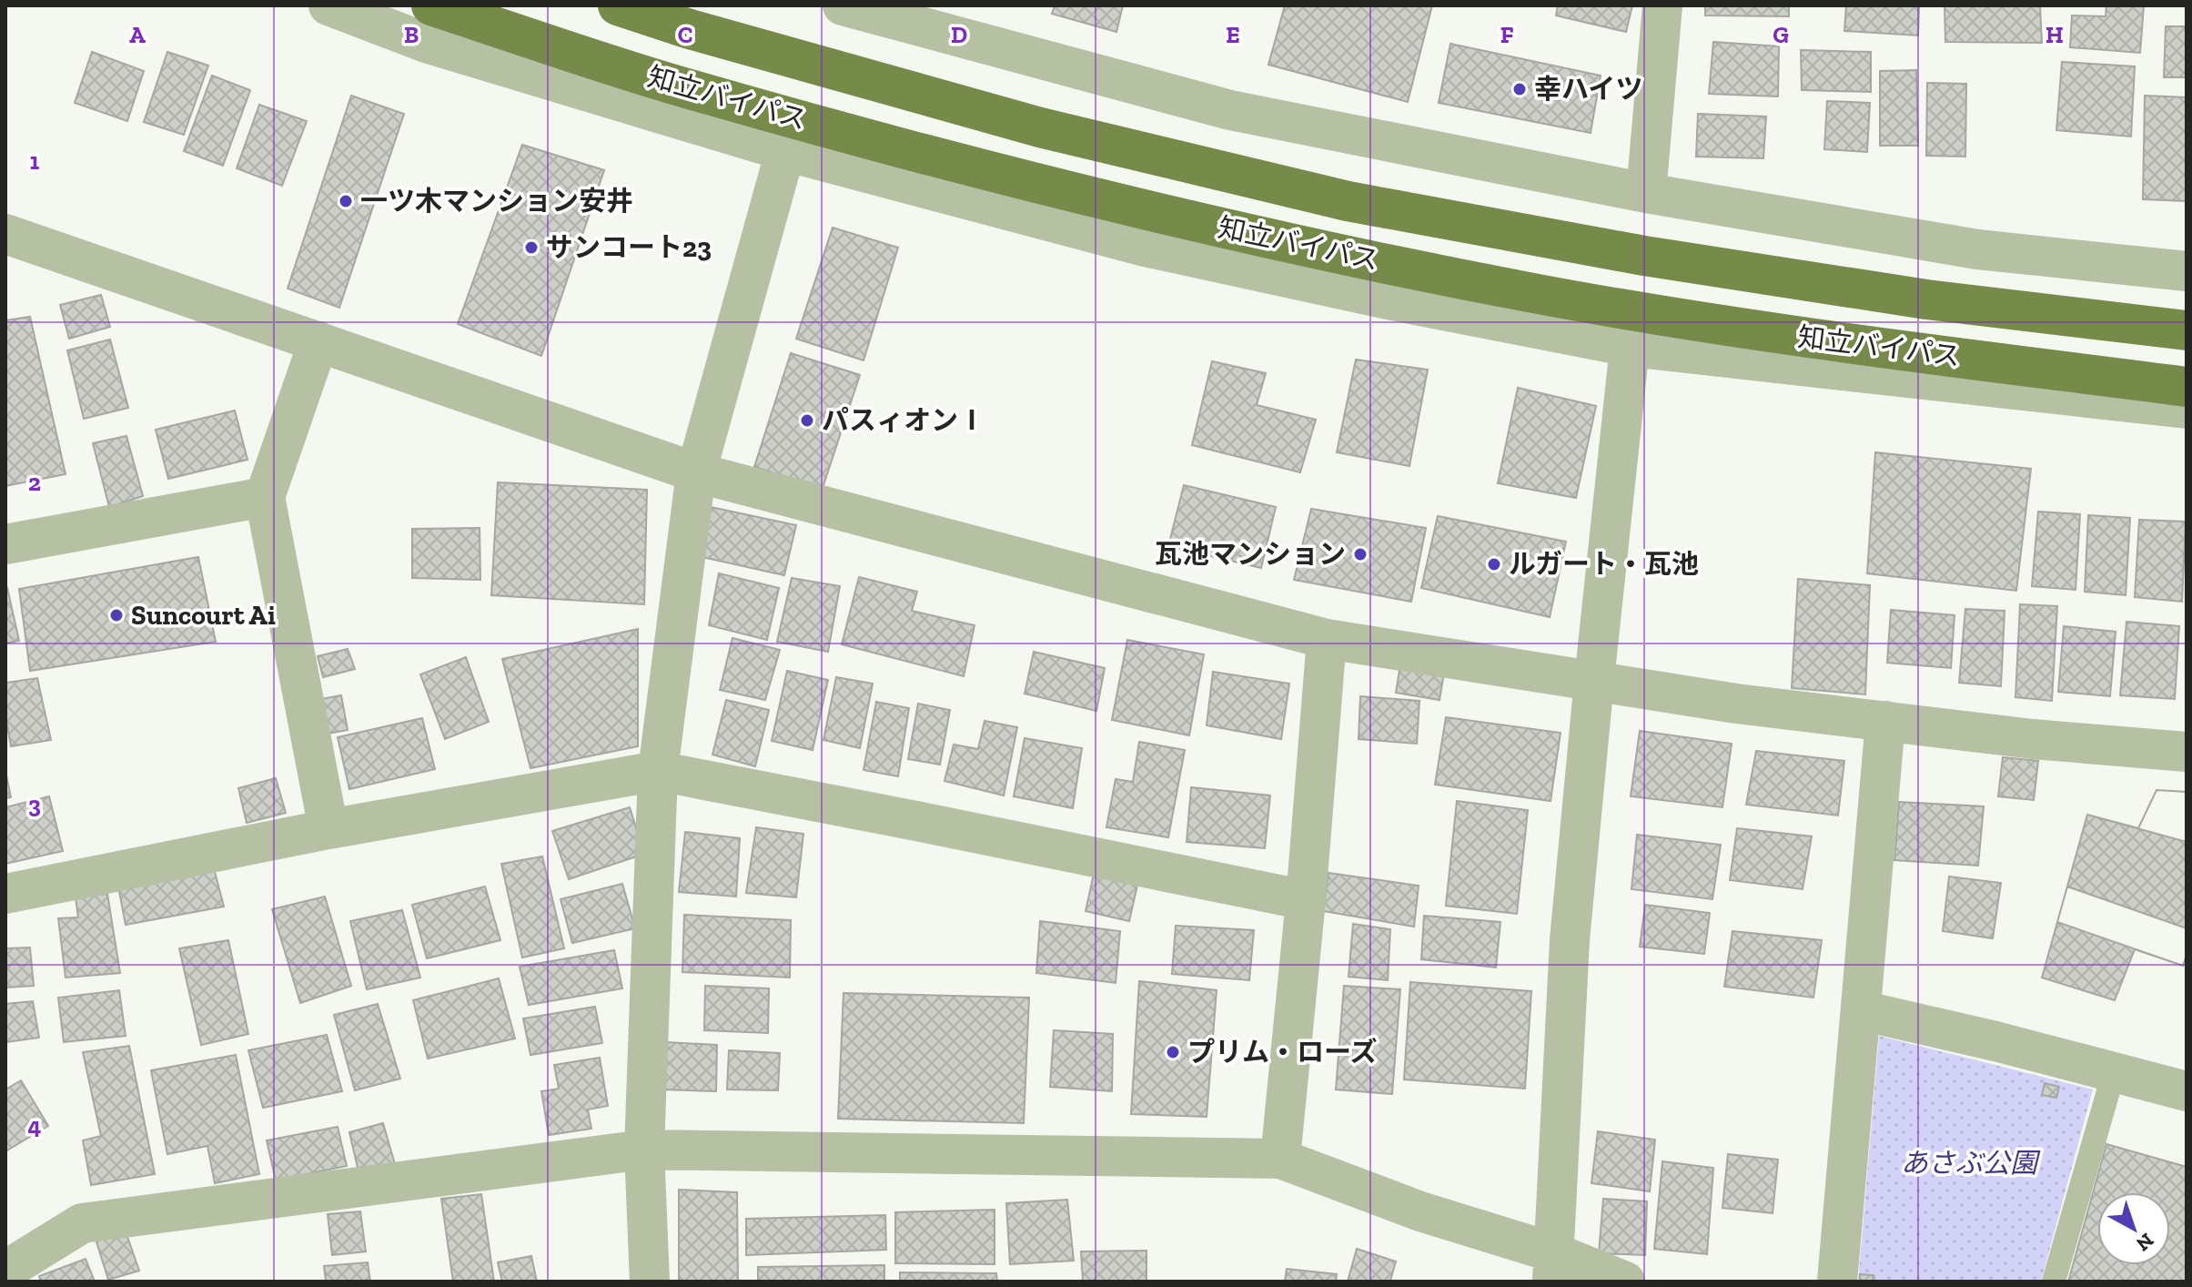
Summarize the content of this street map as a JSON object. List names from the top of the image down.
{
  "streets": {
    "highway": ["知立バイパス"]
  },
  "parks": ["あさぶ公園"],
  "places": [
    "幸ハイツ",
    "一ツ木マンション安井",
    "サンコート23",
    "パスィオンⅠ",
    "瓦池マンション",
    "ルガート・瓦池",
    "Suncourt Ai",
    "プリム・ローズ"
  ],
  "north": "bottom right",
  "grid": {
    "columns": [
      "A",
      "B",
      "C",
      "D",
      "E",
      "F",
      "G",
      "H"
    ],
    "rows": [
      "1",
      "2",
      "3",
      "4"
    ]
  }
}
